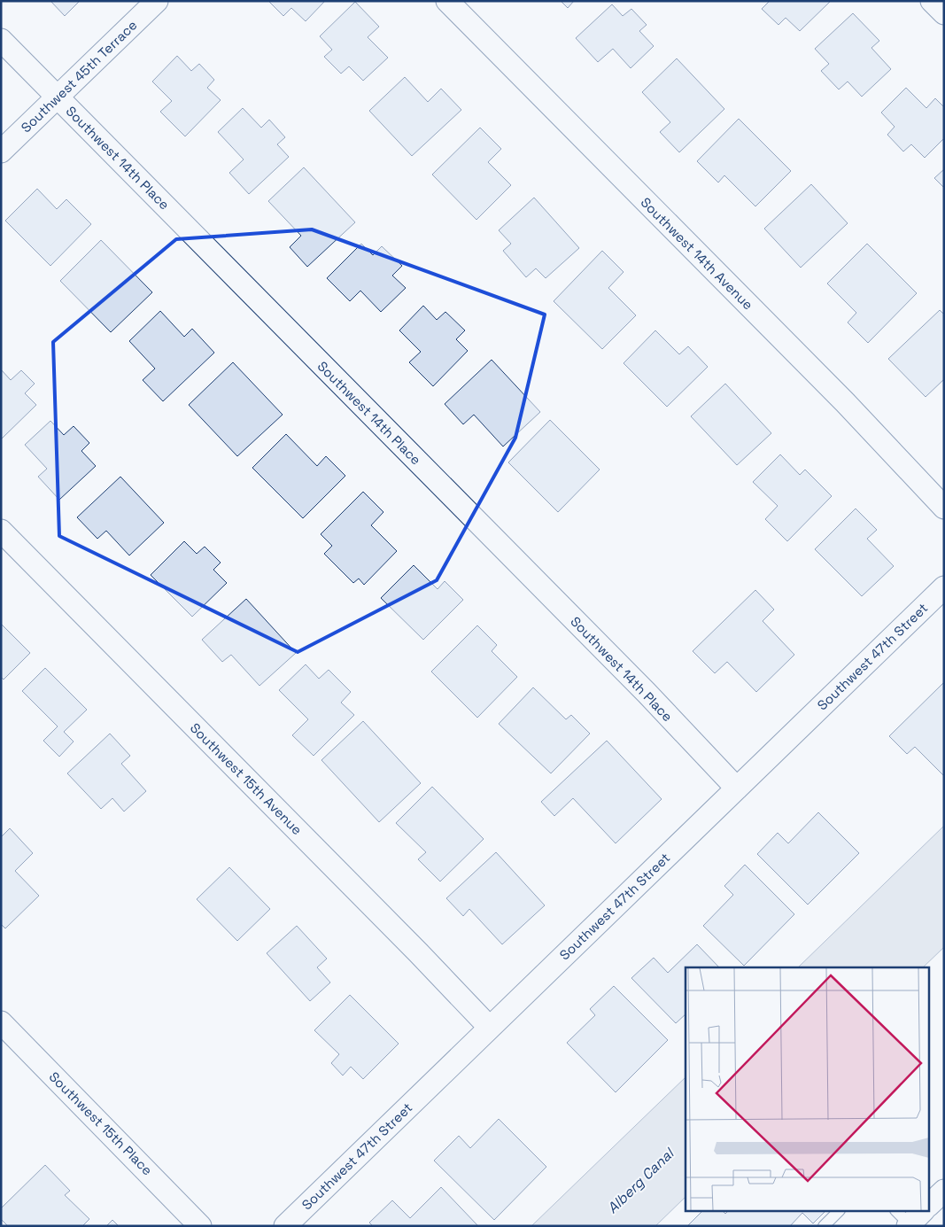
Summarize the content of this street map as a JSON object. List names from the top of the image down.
{
  "streets": {
    "street": [
      "Southwest 45th Terrace",
      "Southwest 14th Place",
      "Southwest 14th Avenue",
      "Southwest 47th Street",
      "Southwest 15th Avenue",
      "Southwest 15th Place"
    ]
  },
  "crossings": [
    ["Southwest 45th Terrace", "Southwest 14th Place"],
    ["Southwest 14th Place", "Southwest 47th Street"],
    ["Southwest 47th Street", "Southwest 15th Avenue"]
  ],
  "water": ["Alberg Canal"]
}
